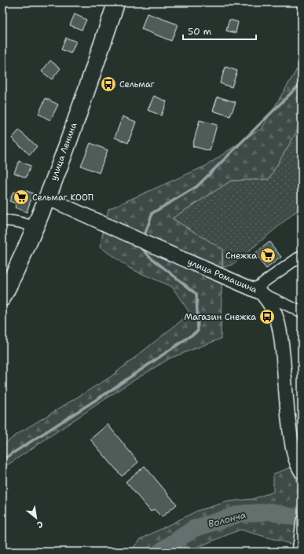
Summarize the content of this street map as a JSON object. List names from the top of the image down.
{
  "streets": {
    "main road": ["улица Ленина"],
    "street": ["улица Ромашина"]
  },
  "crossings": [
    ["улица Ленина", "улица Ромашина"]
  ],
  "water": ["Волонча"],
  "places": {
    "bus stop": ["Сельмаг", "Магазин Снежка"],
    "supermarket": ["Сельмаг КООП", "Снежка"]
  },
  "scale_bar": "50 m",
  "north": "bottom right"
}
